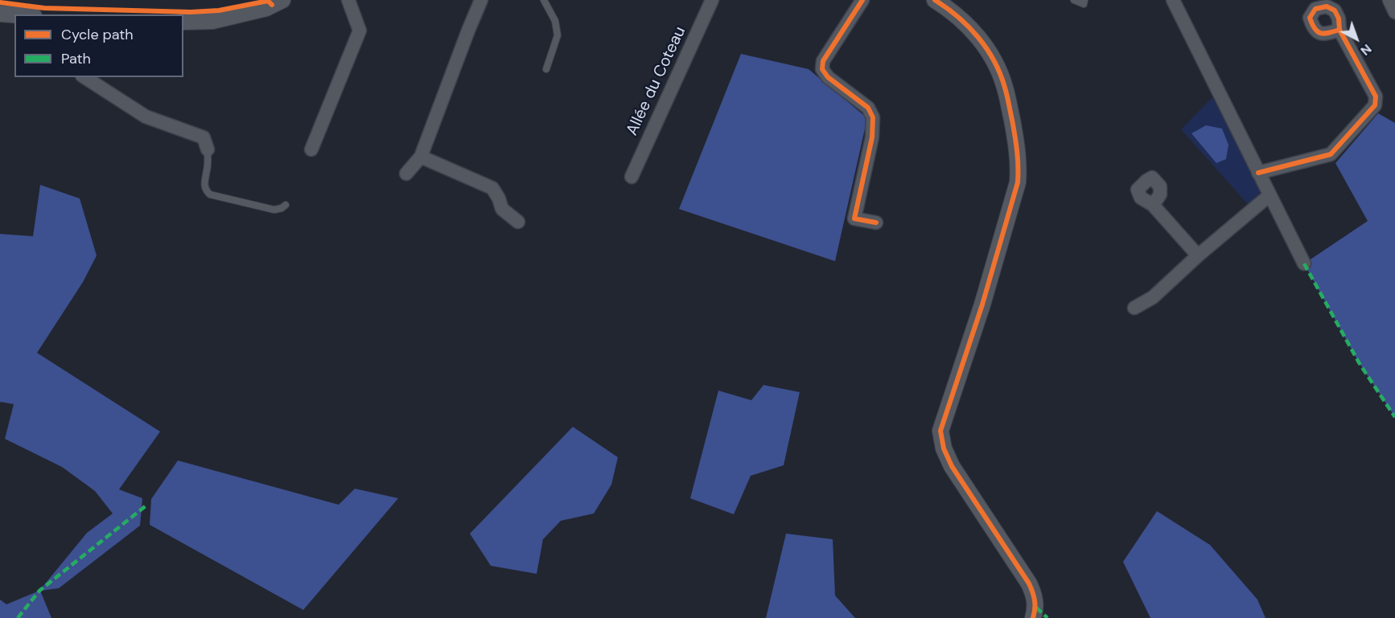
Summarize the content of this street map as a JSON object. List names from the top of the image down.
{
  "streets": {
    "street": ["Allée du Coteau"]
  },
  "legend": ["Cycle path", "Path"],
  "north": "bottom right"
}
